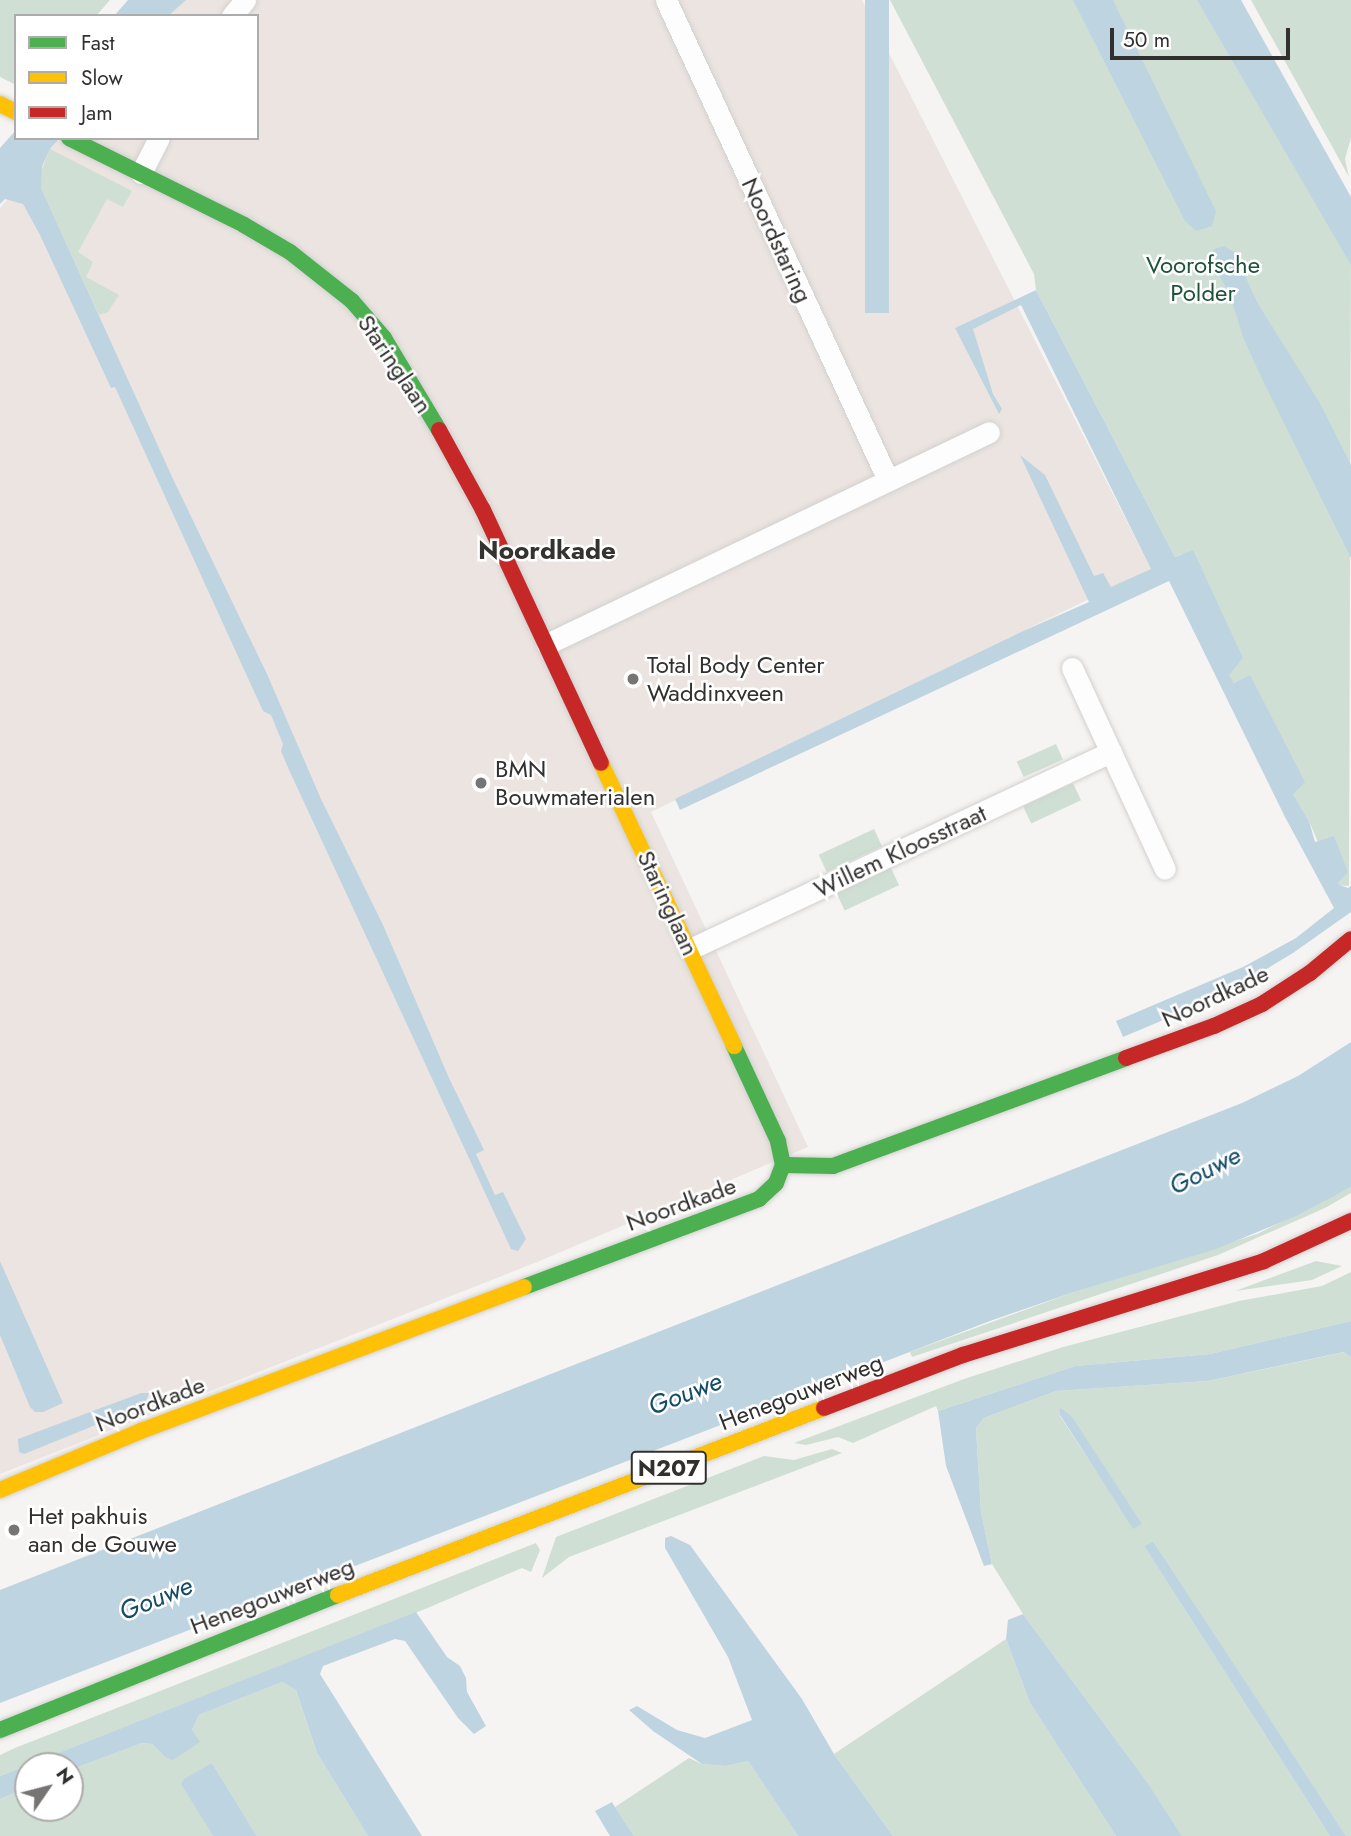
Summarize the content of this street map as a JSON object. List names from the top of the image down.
{
  "streets": {
    "street": [
      "Noordstaring",
      "Staringlaan",
      "Willem Kloosstraat",
      "Noordkade",
      "Henegouwerweg",
      "N207"
    ]
  },
  "crossings": [
    ["Staringlaan", "Willem Kloosstraat"],
    ["Staringlaan", "Noordkade"]
  ],
  "districts": ["Noordkade"],
  "water": ["Gouwe"],
  "parks": ["Voorofsche Polder"],
  "places": ["Total Body Center Waddinxveen", "BMN Bouwmaterialen", "Het pakhuis aan de Gouwe"],
  "legend": ["Fast", "Slow", "Jam"],
  "scale_bar": "50 m",
  "north": "top right"
}
